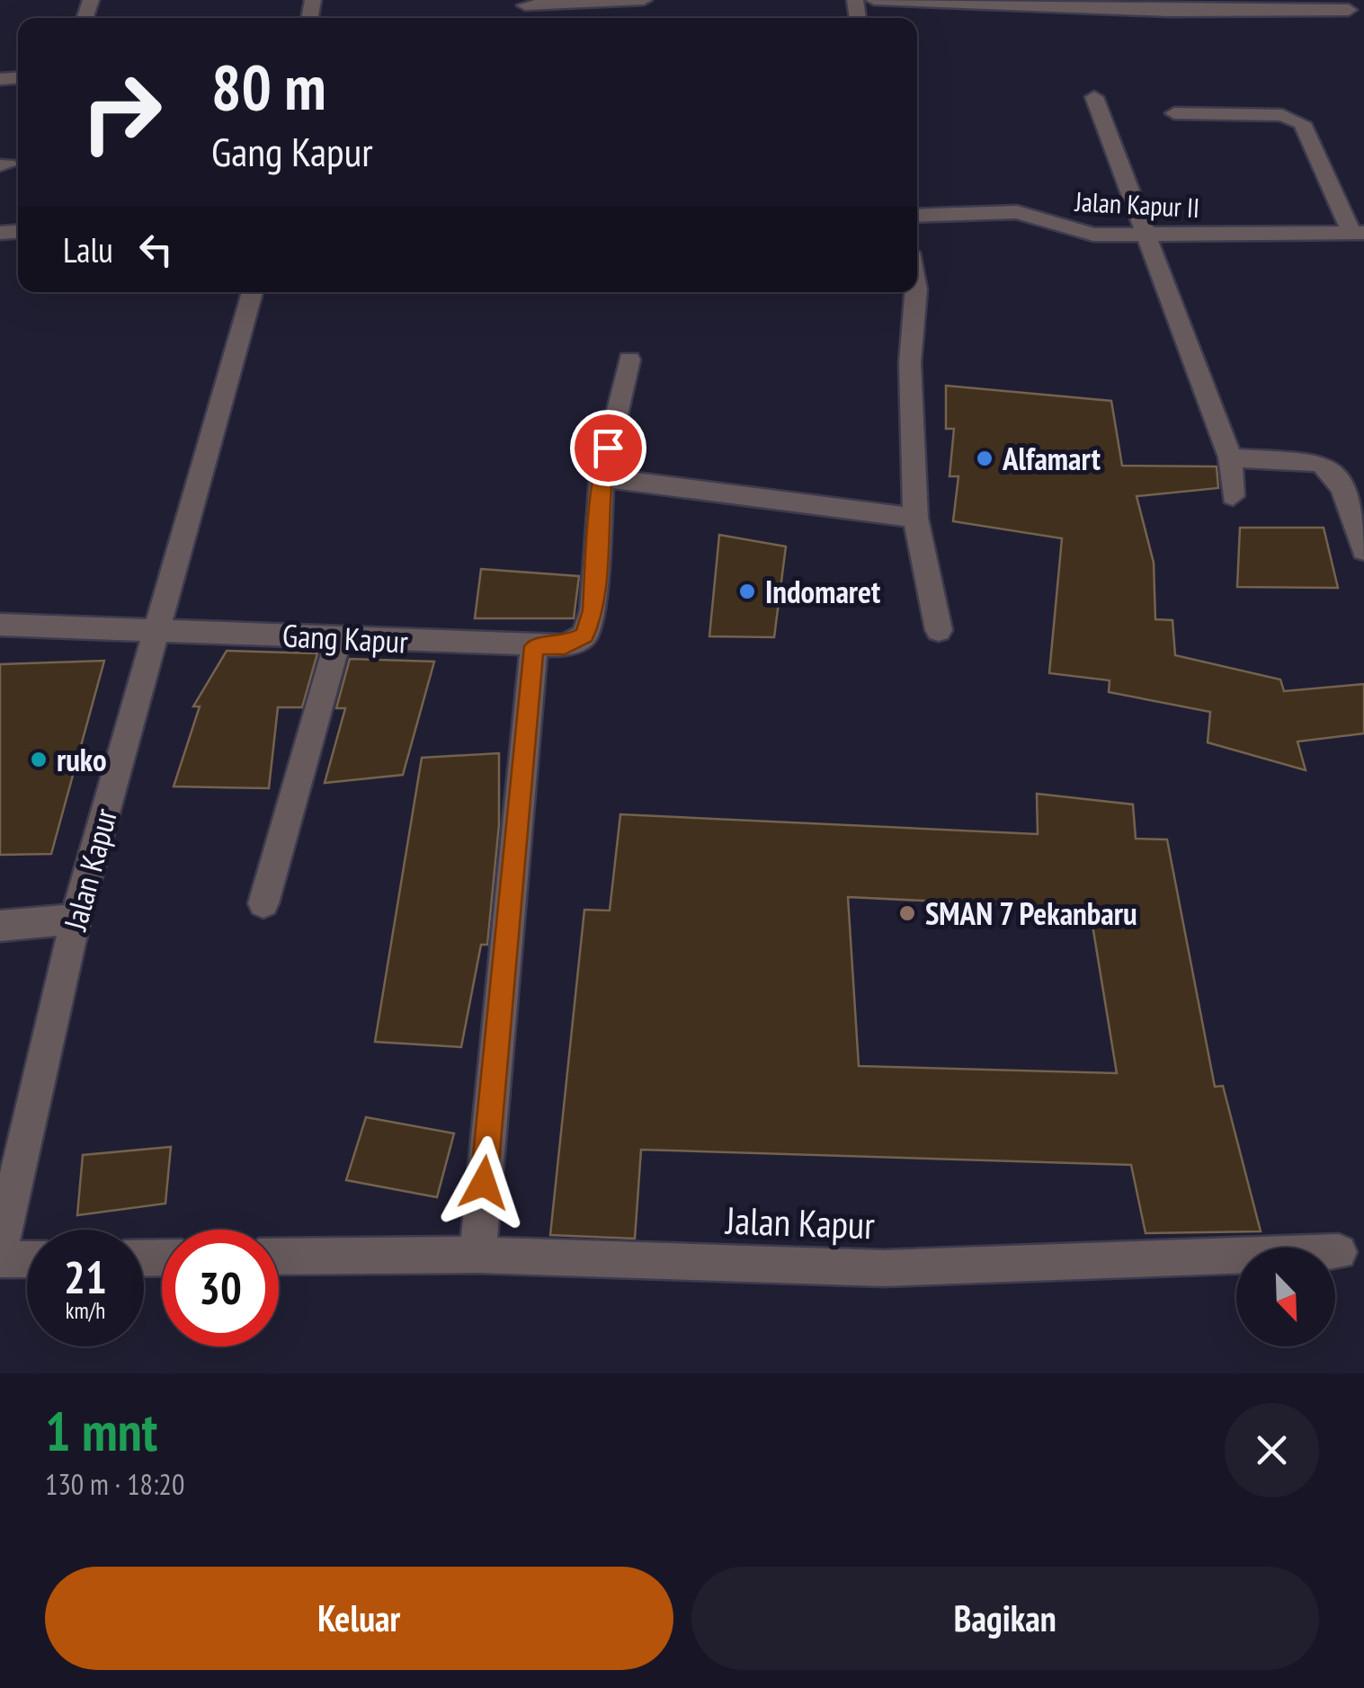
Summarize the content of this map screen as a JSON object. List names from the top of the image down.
{
  "streets": {
    "street": ["Jalan Kapur II", "Gang Kapur", "Jalan Kapur"]
  },
  "crossings": [
    ["Gang Kapur", "Jalan Kapur"]
  ],
  "places": [
    "Alfamart",
    "Indomaret",
    "ruko",
    "SMAN 7 Pekanbaru"
  ],
  "north": "bottom right",
  "page": {
    "turn": ["80 m", "Gang Kapur"],
    "then": "Lalu",
    "speed": "21 km/h",
    "limit": "30",
    "heading": ["1 mnt", "130 m · 18:20"],
    "buttons": ["Keluar", "Bagikan"]
  }
}
